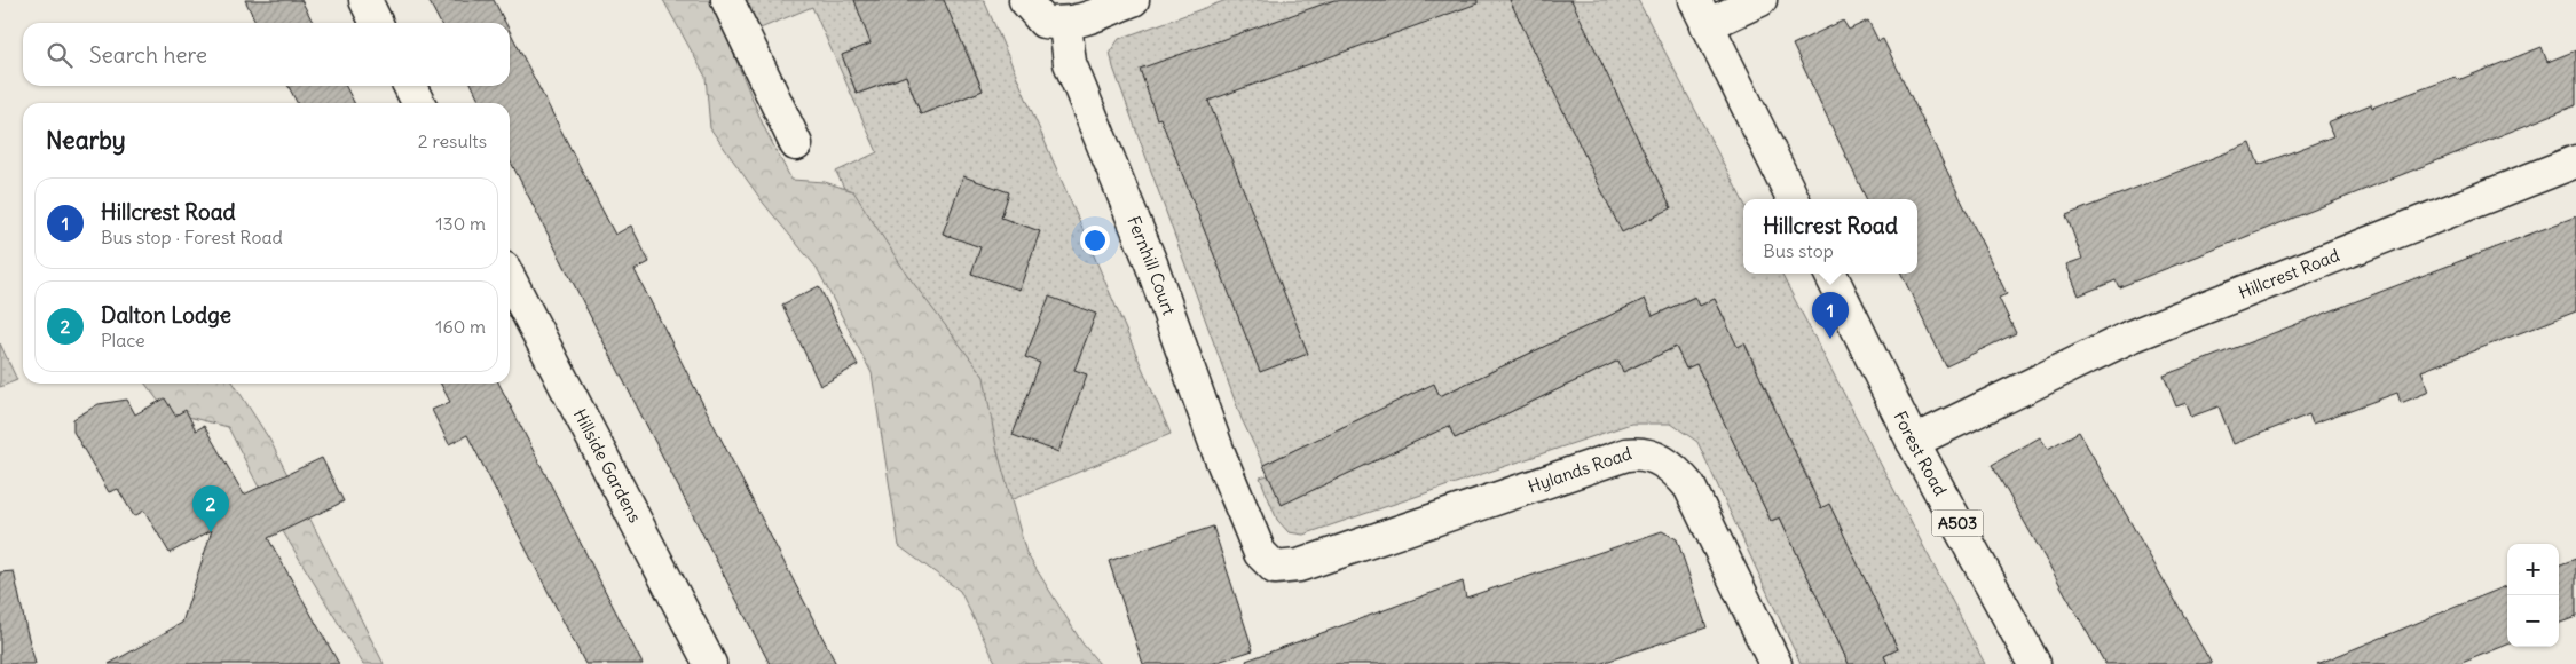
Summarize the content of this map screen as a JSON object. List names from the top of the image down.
{
  "streets": {
    "street": [
      "Fernhill Court",
      "Hillcrest Road",
      "Forest Road",
      "Hillside Gardens",
      "Hylands Road",
      "A503"
    ]
  },
  "crossings": [
    ["Fernhill Court", "Hylands Road"],
    ["Hillcrest Road", "Forest Road"]
  ],
  "page": {
    "search": "Search here",
    "heading": ["Nearby", "2 results"],
    "list": [
      {
        "mark": "1",
        "name": "Hillcrest Road",
        "note": "Bus stop · Forest Road",
        "value": "130 m"
      },
      {
        "mark": "2",
        "name": "Dalton Lodge",
        "note": "Place",
        "value": "160 m"
      }
    ],
    "popup": ["Hillcrest Road", "Bus stop"],
    "pins": ["1", "2"],
    "map_buttons": ["+", "−"]
  }
}
